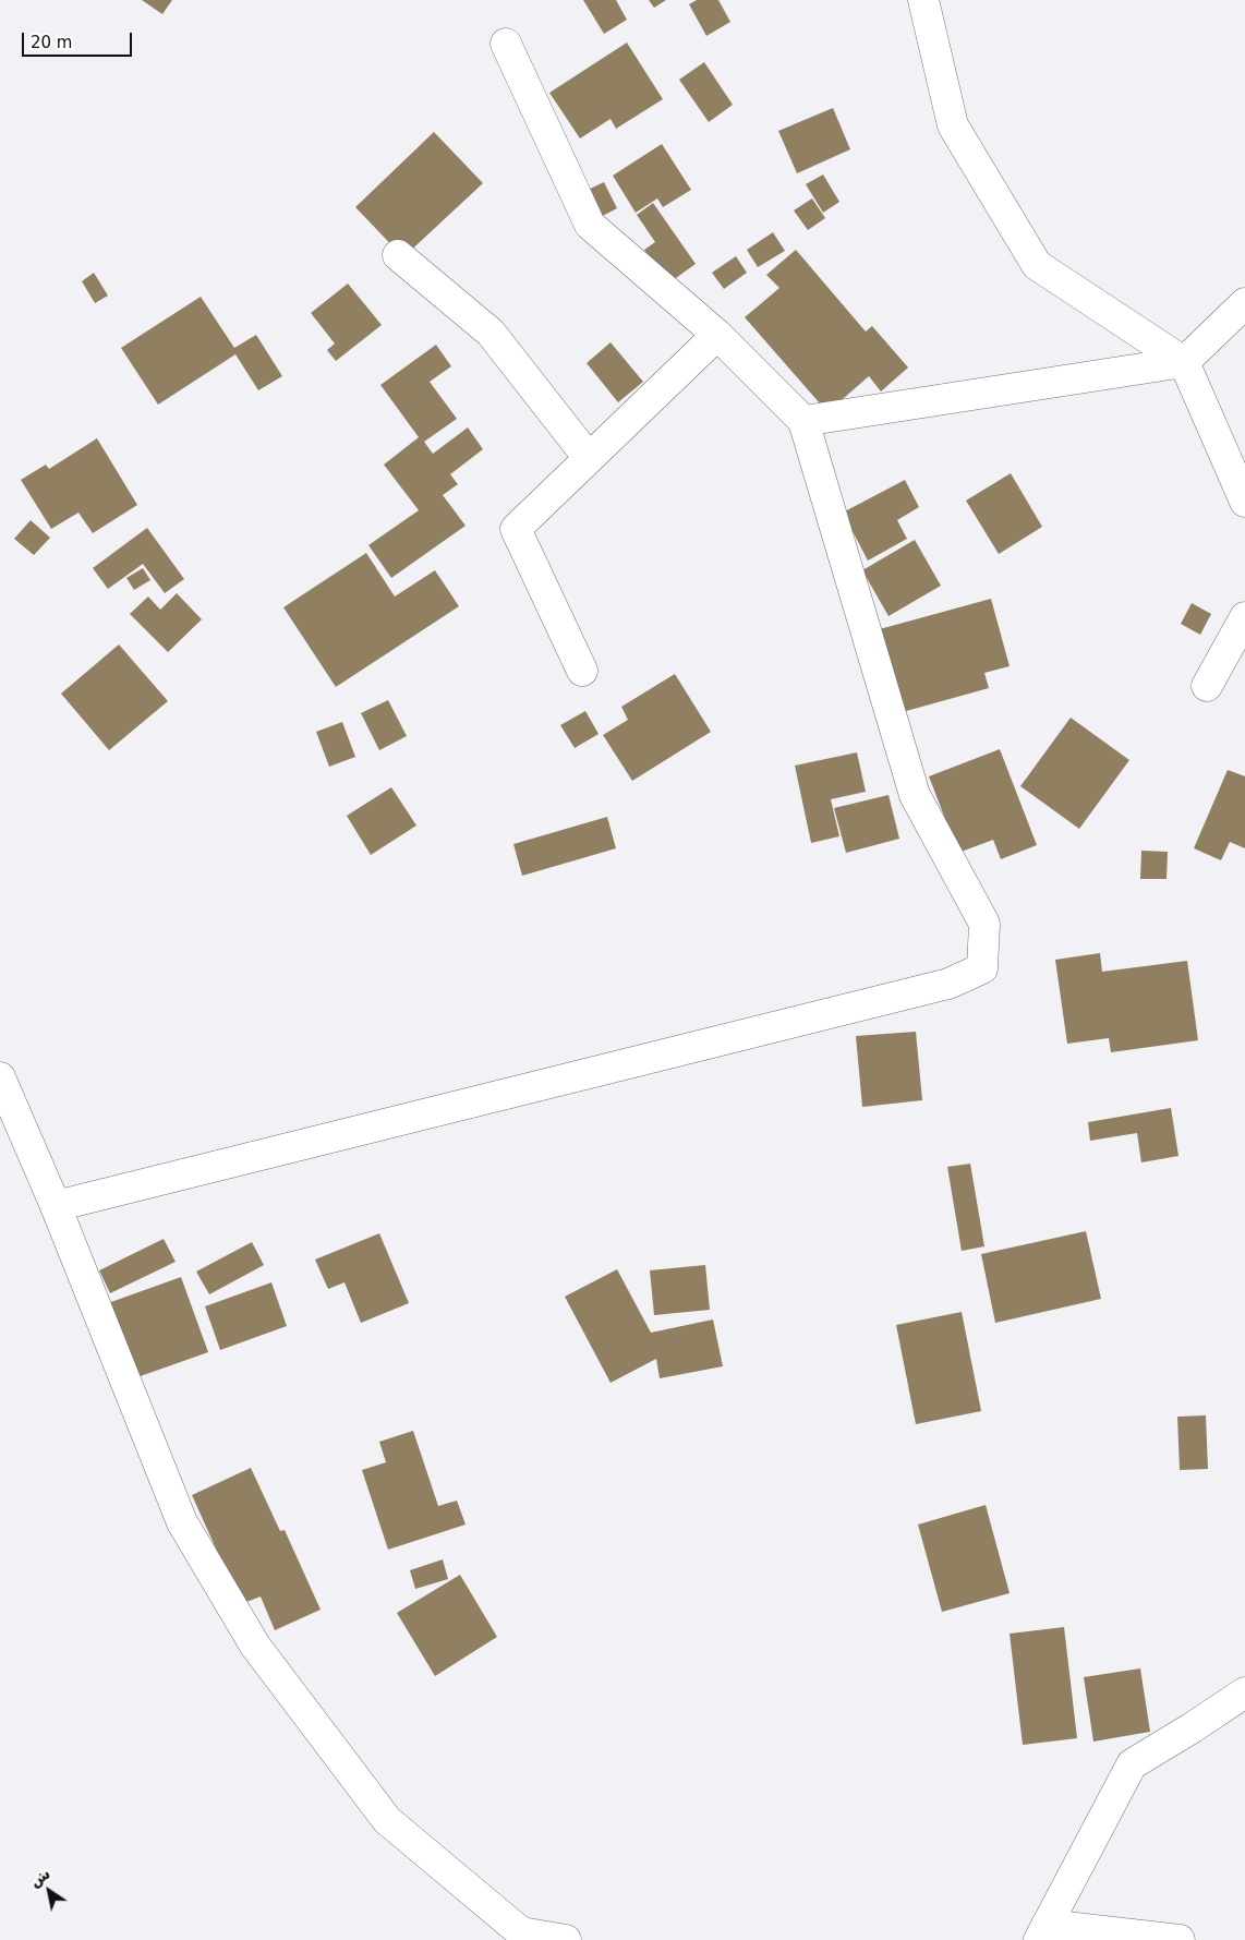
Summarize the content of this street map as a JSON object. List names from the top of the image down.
{
  "scale_bar": "20 m",
  "north": "top left"
}
